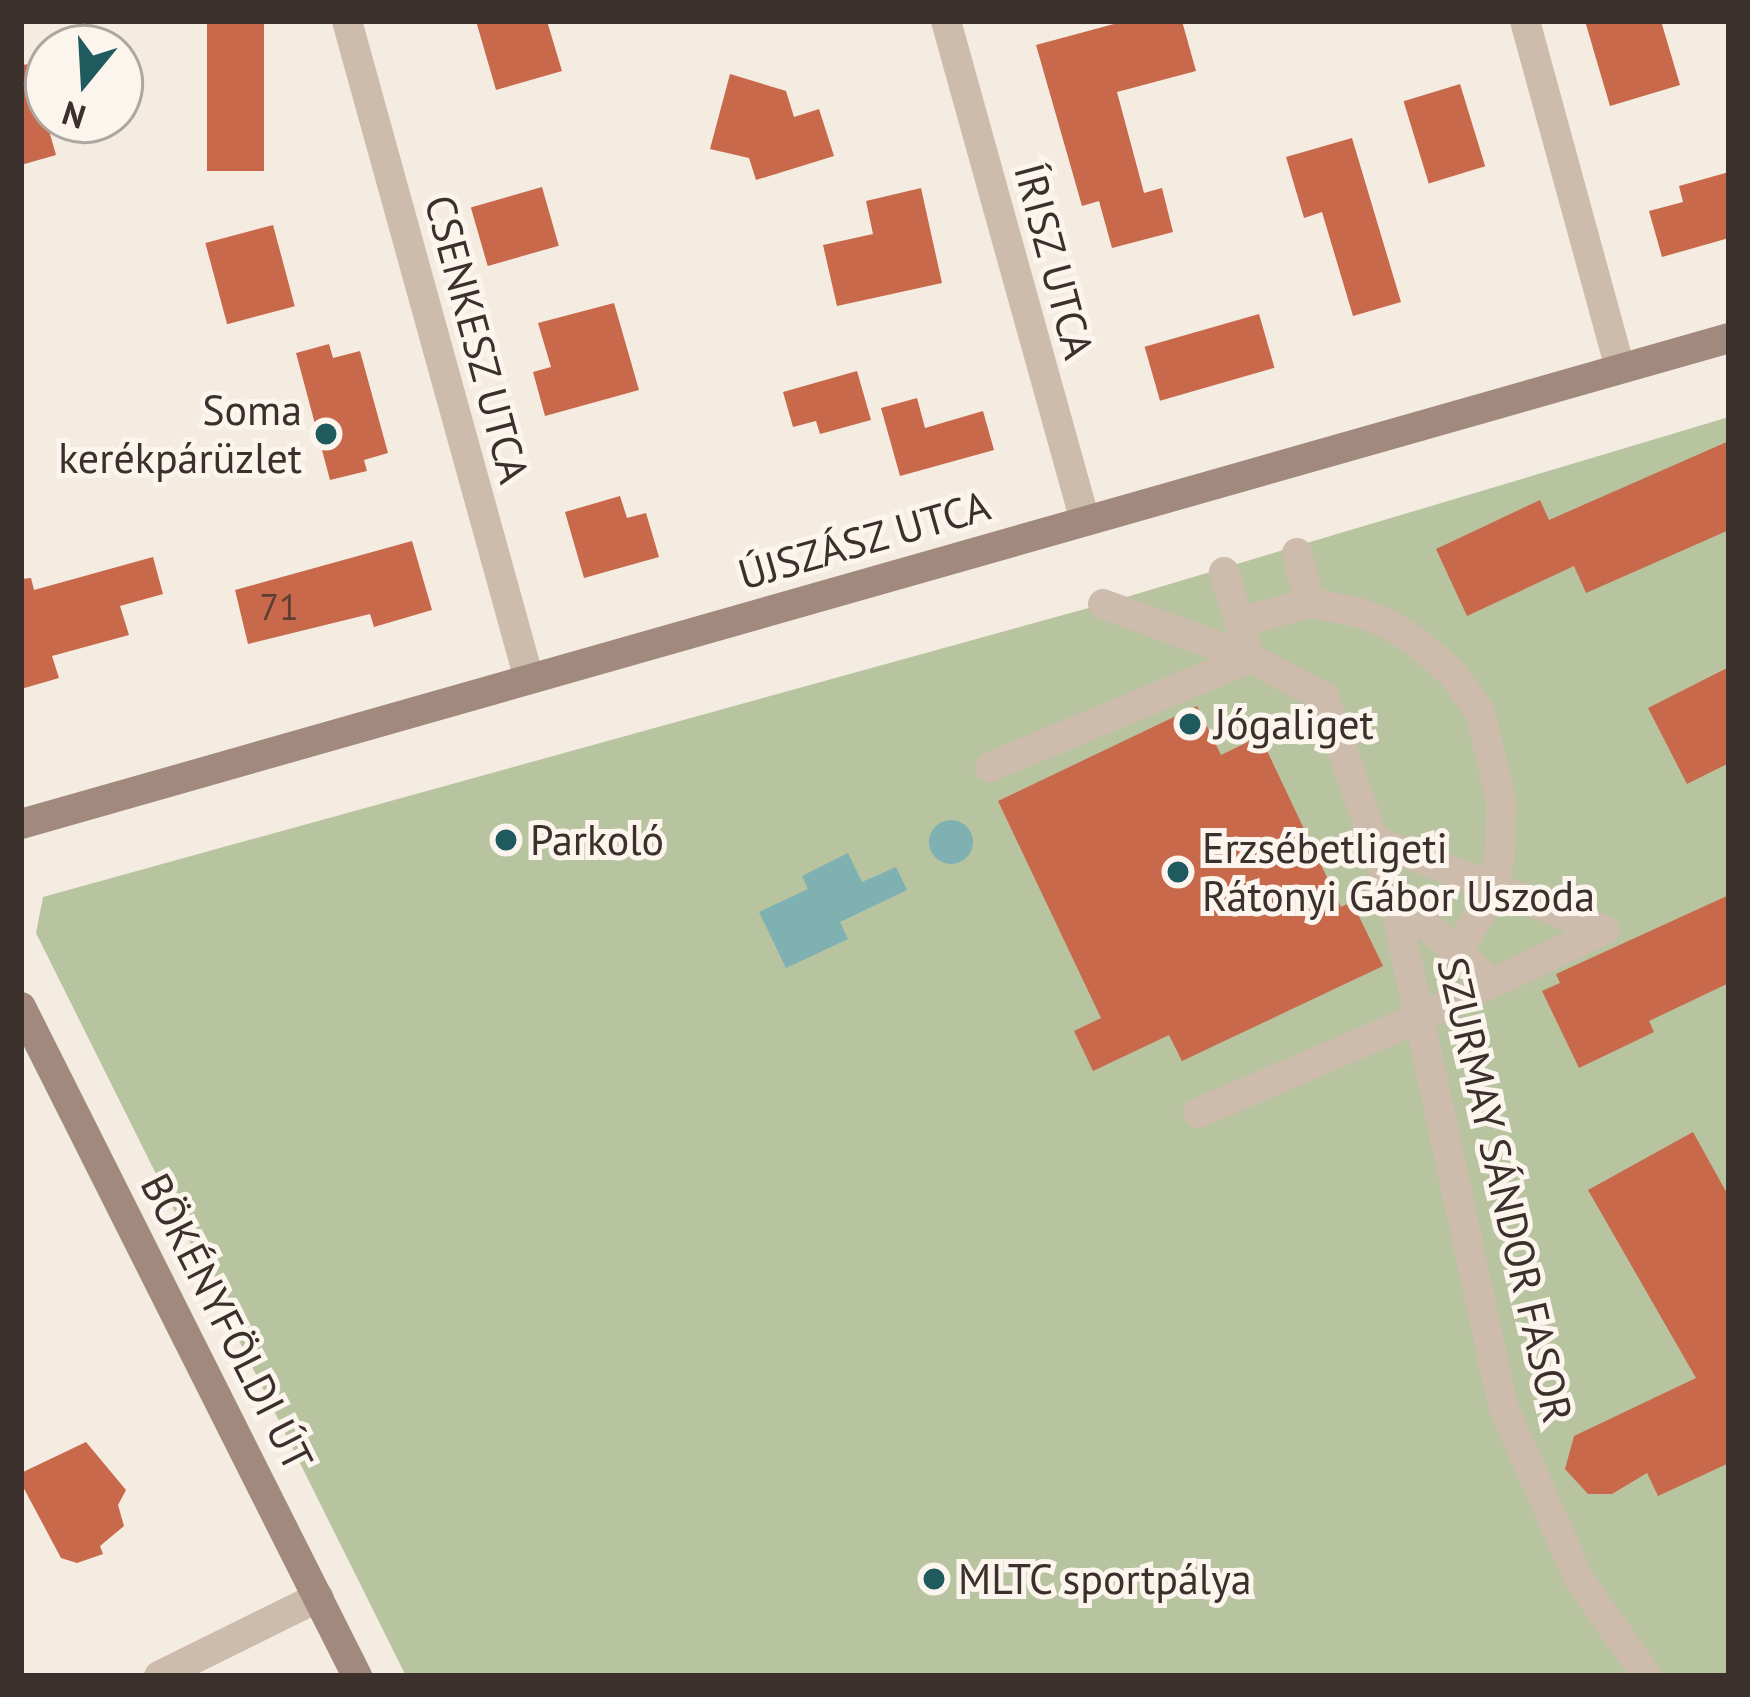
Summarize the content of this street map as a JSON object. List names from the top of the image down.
{
  "streets": {
    "street": [
      "ÍRISZ UTCA",
      "CSENKESZ UTCA",
      "ÚJSZÁSZ UTCA",
      "SZURMAY SÁNDOR FASOR",
      "BÖKÉNYFÖLDI ÚT"
    ]
  },
  "crossings": [
    ["ÍRISZ UTCA", "ÚJSZÁSZ UTCA"],
    ["CSENKESZ UTCA", "ÚJSZÁSZ UTCA"]
  ],
  "places": [
    "Soma kerékpárüzlet",
    "Jógaliget",
    "Parkoló",
    "Erzsébetligeti Rátonyi Gábor Uszoda",
    "MLTC sportpálya"
  ],
  "house_numbers": ["71"],
  "north": "bottom"
}
